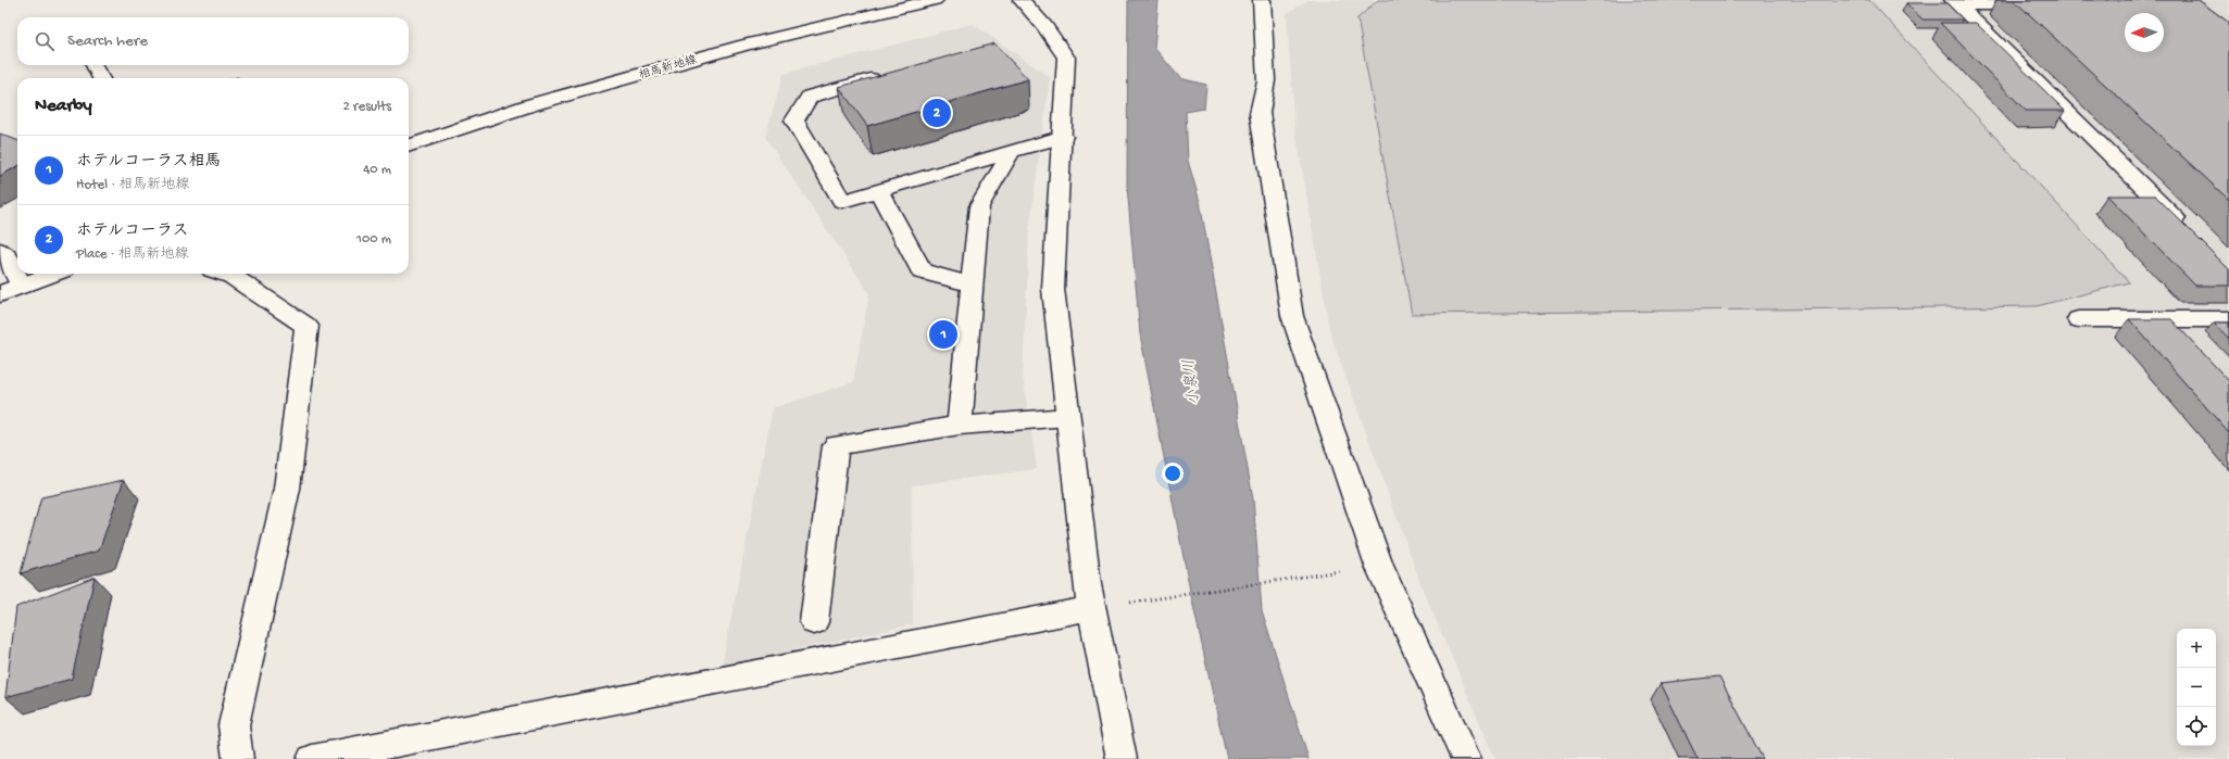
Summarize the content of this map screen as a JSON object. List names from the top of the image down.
{
  "streets": {
    "street": ["相馬新地線"]
  },
  "water": ["小泉川"],
  "north": "left",
  "page": {
    "search": "Search here",
    "heading": ["Nearby", "2 results"],
    "pins": ["2", "1"],
    "list": [
      {
        "mark": "1",
        "name": "ホテルコーラス相馬",
        "note": "Hotel · 相馬新地線",
        "value": "40 m"
      },
      {
        "mark": "2",
        "name": "ホテルコーラス",
        "note": "Place · 相馬新地線",
        "value": "100 m"
      }
    ],
    "map_buttons": ["+", "−"]
  }
}
